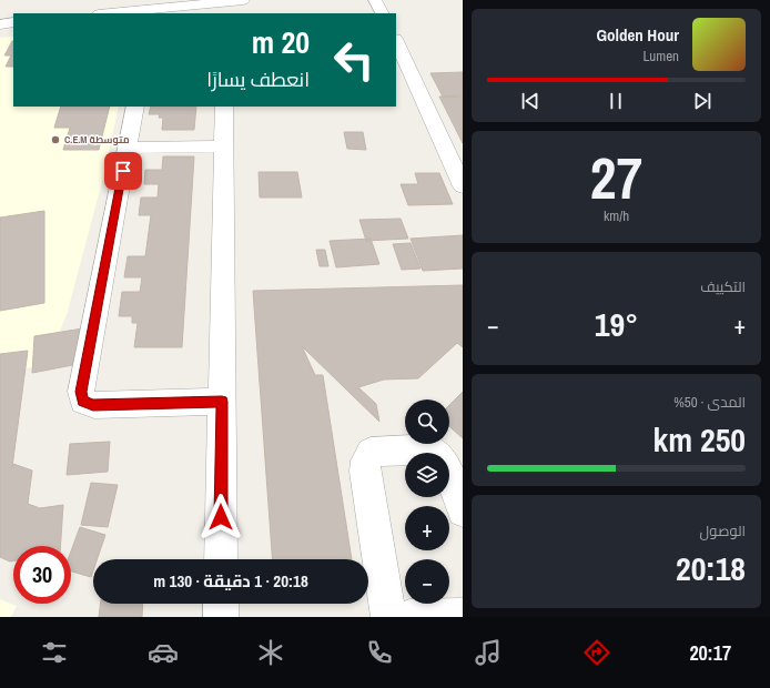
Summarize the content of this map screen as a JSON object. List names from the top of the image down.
{
  "places": ["C.E.M متوسطة"],
  "page": {
    "turn": ["20 m", "انعطف يسارًا"],
    "song": ["Golden Hour", "Lumen"],
    "tile": [
      ["27", "km/h"],
      "التكييف",
      ["المدى · 50%", "250 km"],
      ["الوصول", "20:18"]
    ],
    "heat": ["−", "19°", "+"],
    "map_buttons": ["+", "−"],
    "limit": "30",
    "trip": "20:18 · 1 دقيقة · 130 m",
    "tabs": "20:17"
  }
}
